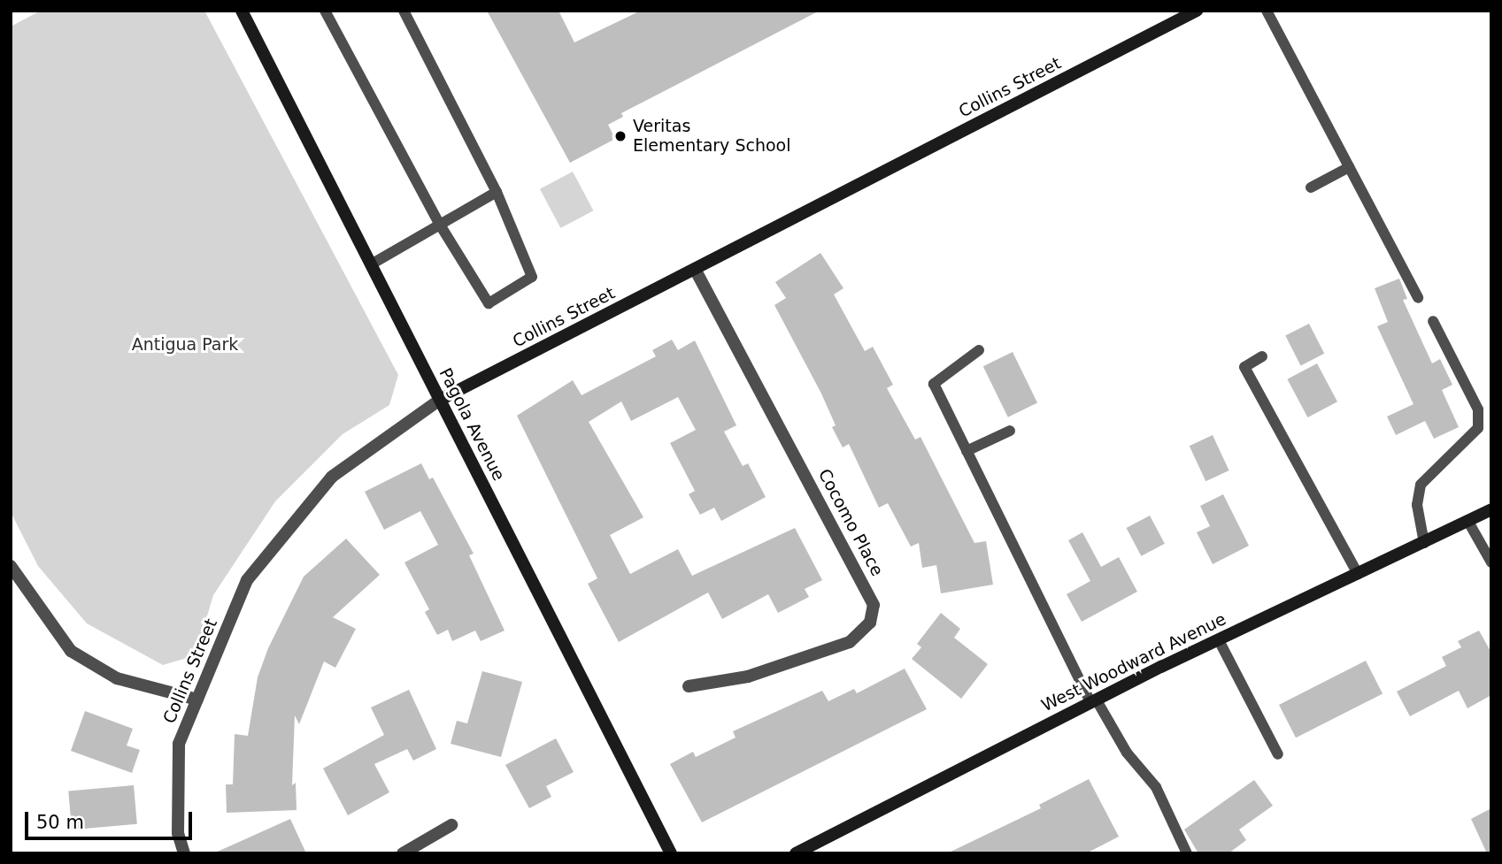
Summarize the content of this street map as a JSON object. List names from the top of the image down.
{
  "streets": {
    "street": [
      "Collins Street",
      "Pagola Avenue",
      "Cocomo Place",
      "West Woodward Avenue"
    ]
  },
  "crossings": [
    ["Collins Street", "Pagola Avenue"],
    ["Collins Street", "Cocomo Place"]
  ],
  "parks": ["Antigua Park"],
  "places": ["Veritas Elementary School"],
  "scale_bar": "50 m"
}
